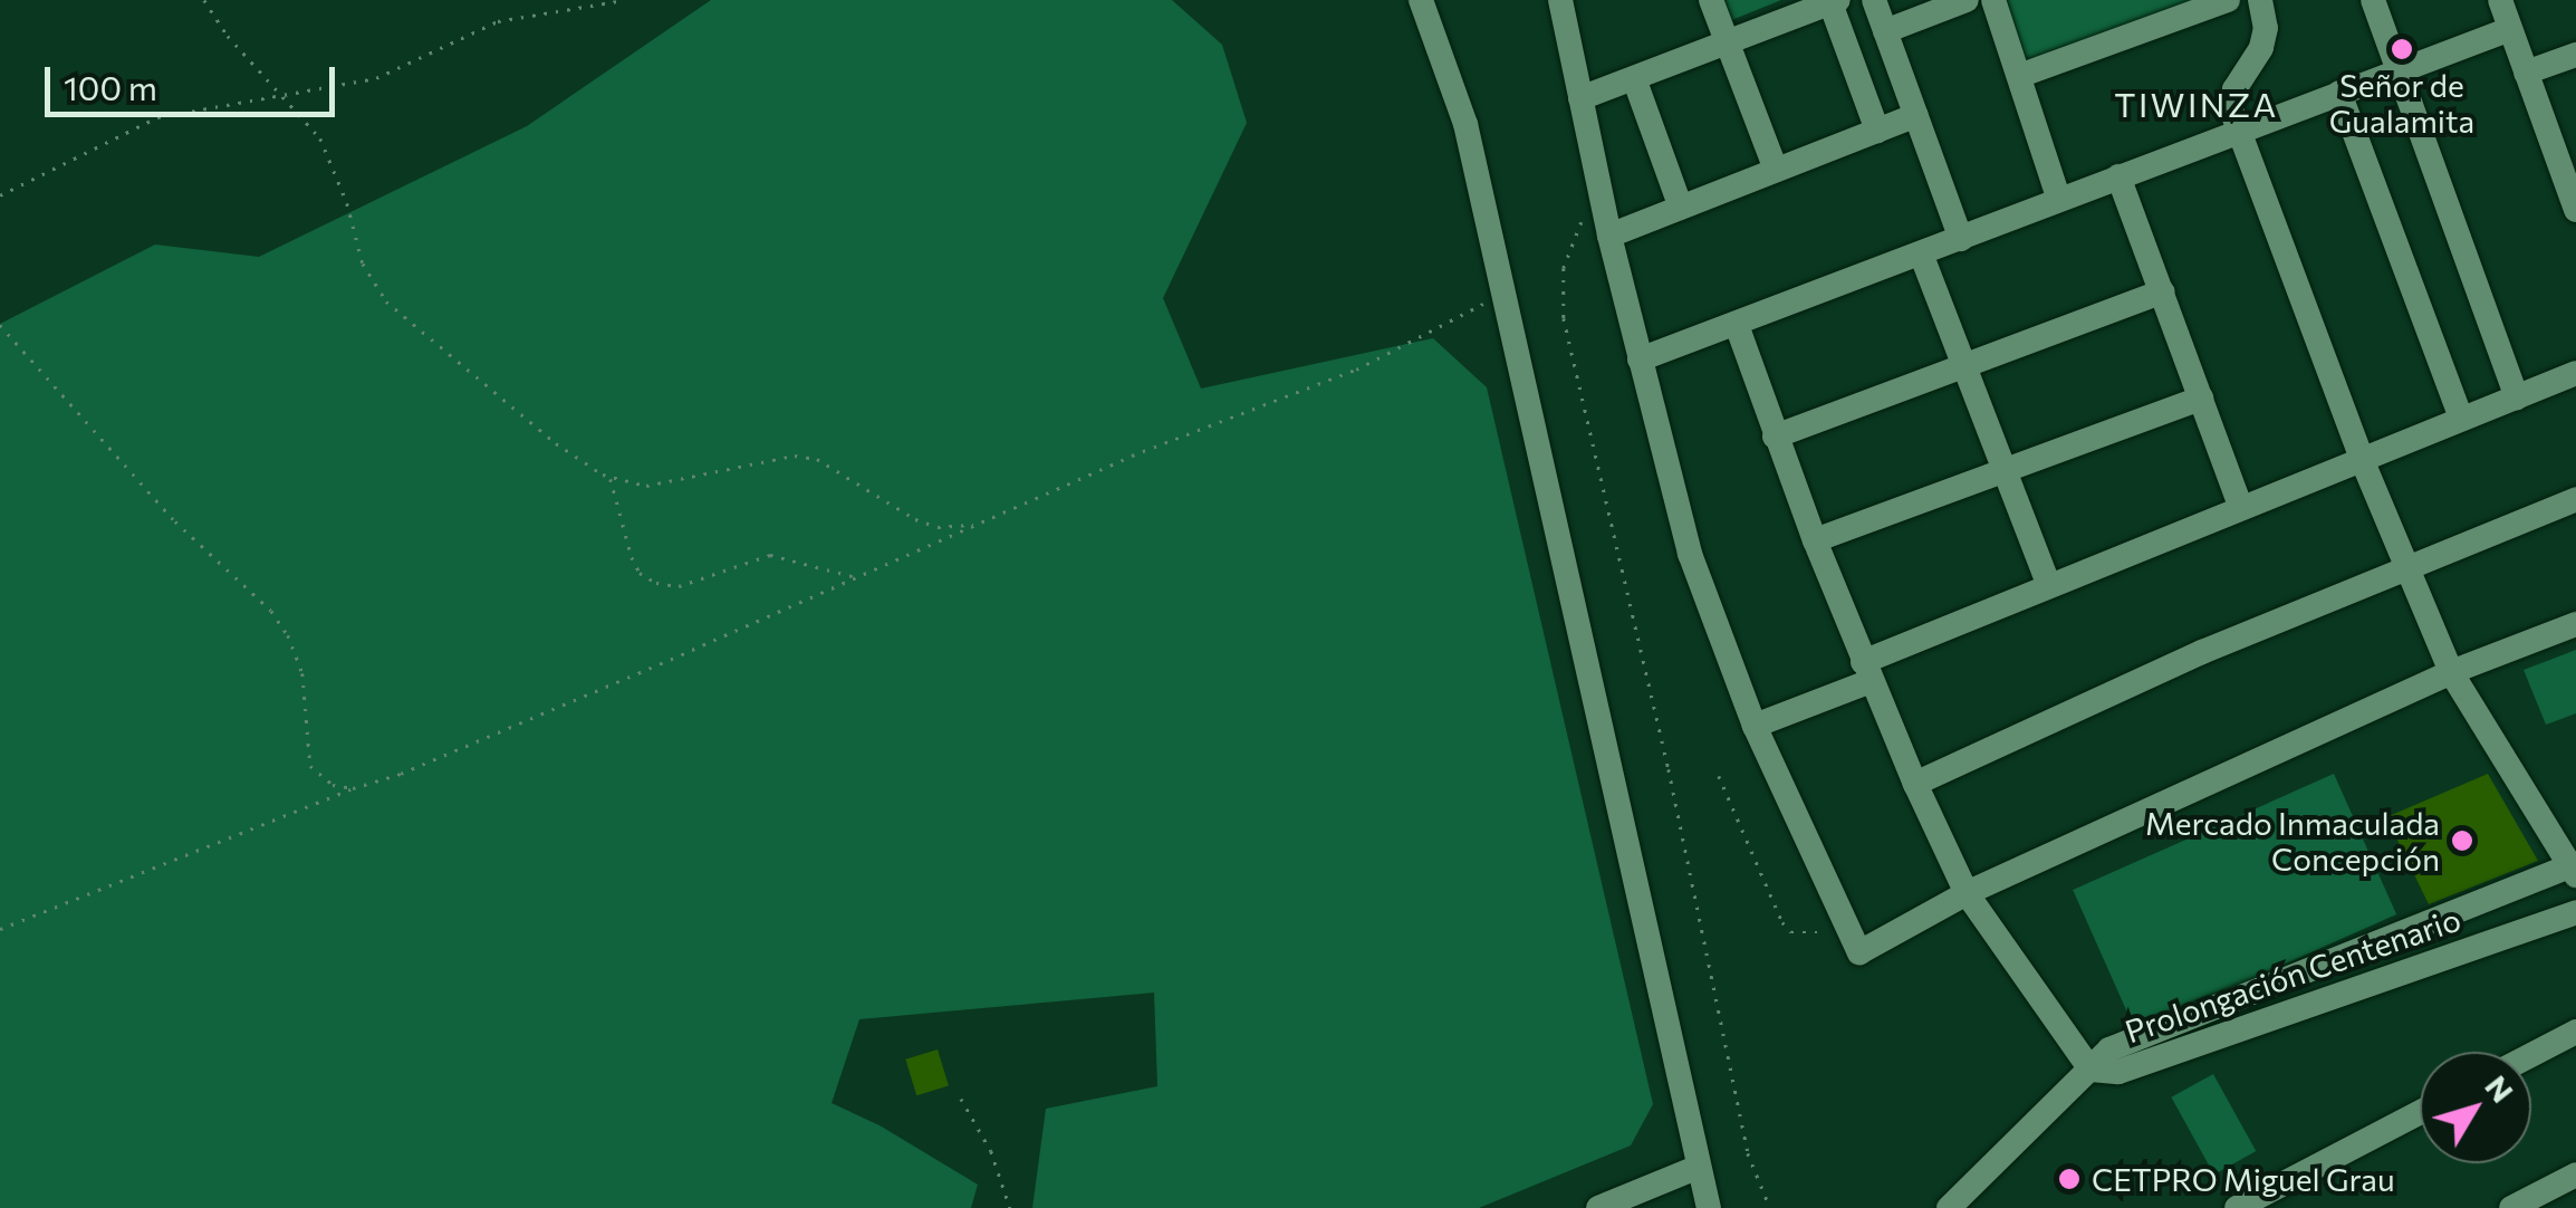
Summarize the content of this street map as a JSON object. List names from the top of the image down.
{
  "streets": {
    "street": ["Prolongación Centenario"]
  },
  "districts": ["TIWINZA"],
  "places": ["Señor de Gualamita", "Mercado Inmaculada Concepción", "CETPRO Miguel Grau"],
  "scale_bar": "100 m",
  "north": "top right"
}
